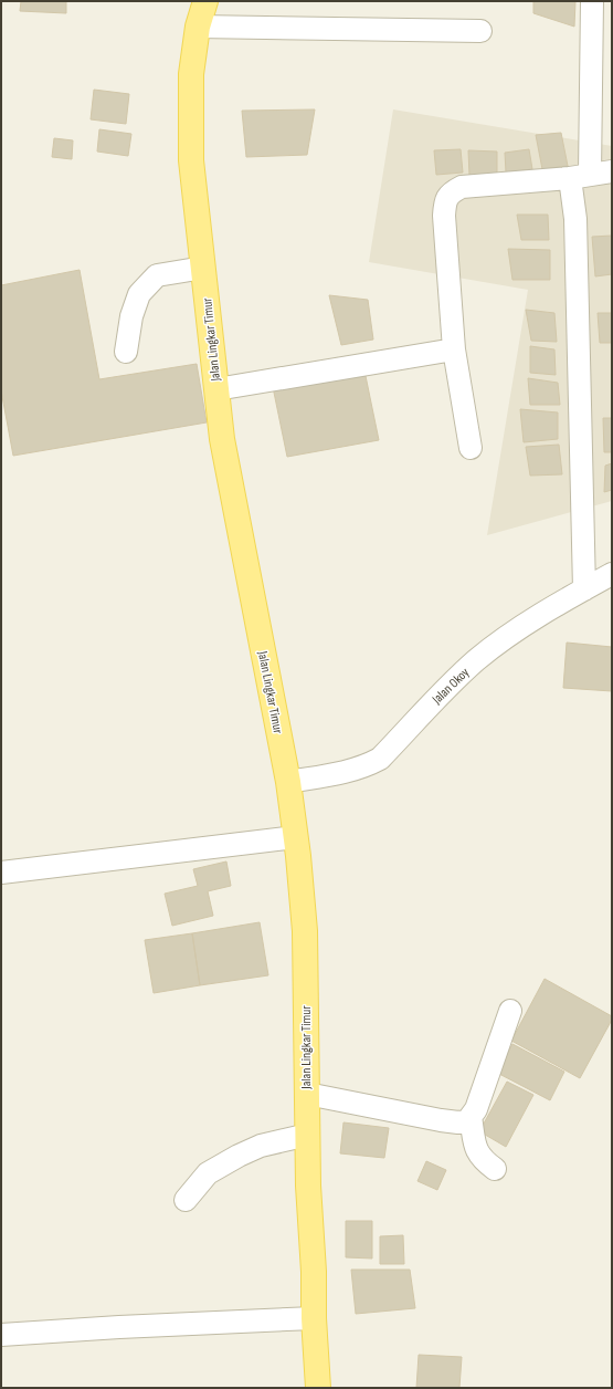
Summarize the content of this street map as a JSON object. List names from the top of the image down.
{
  "streets": {
    "main road": ["Jalan Lingkar Timur"],
    "street": ["Jalan Okoy"]
  },
  "crossings": [
    ["Jalan Lingkar Timur", "Jalan Okoy"]
  ]
}
